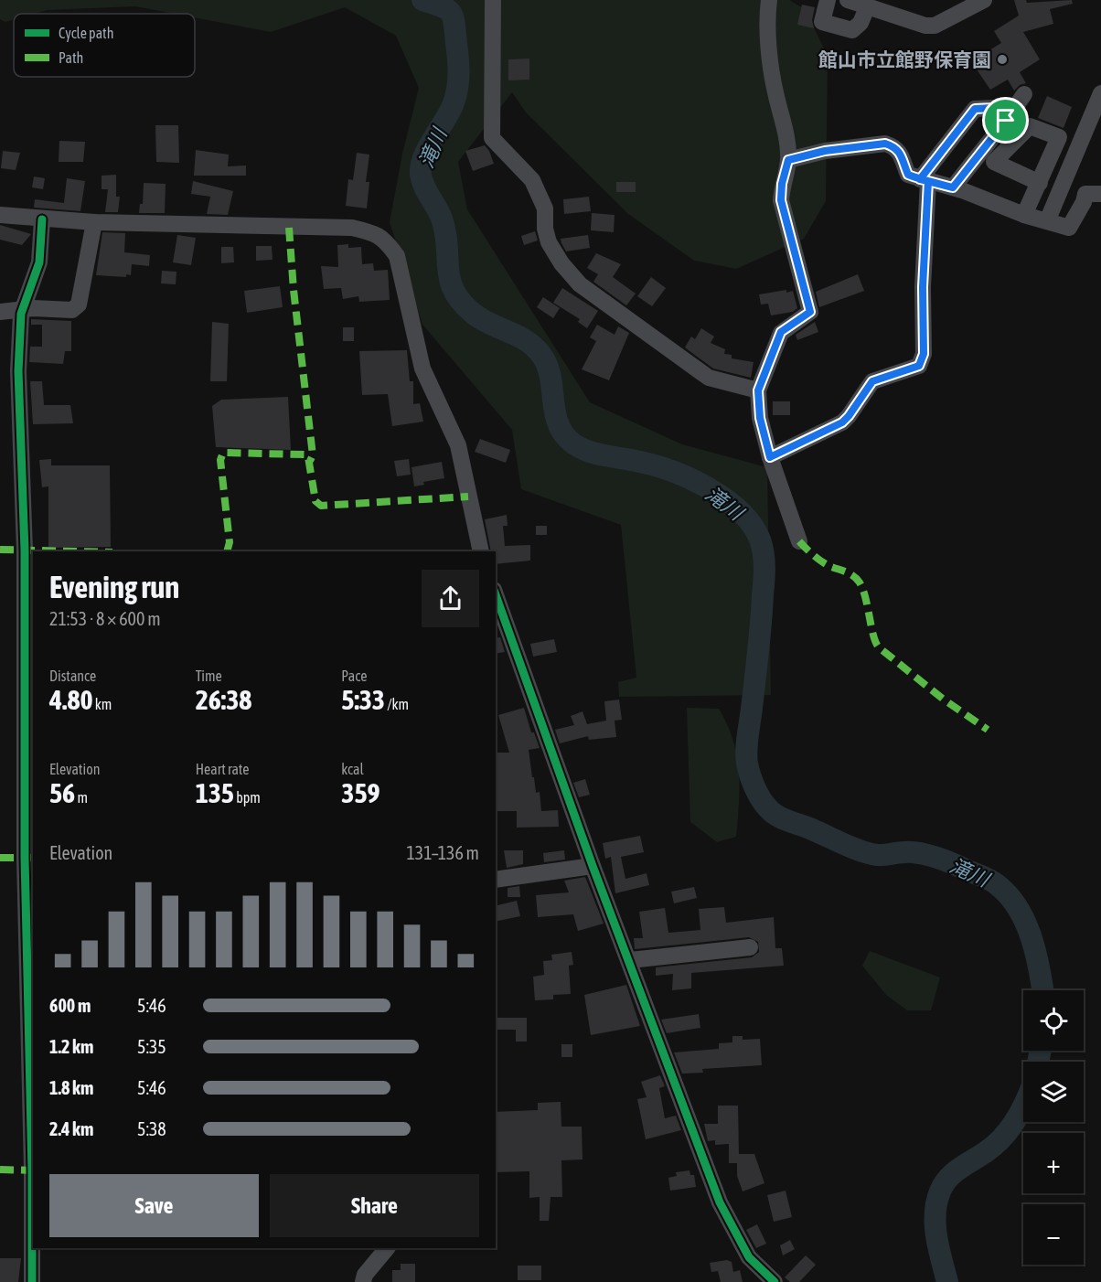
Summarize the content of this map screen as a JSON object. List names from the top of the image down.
{
  "water": ["滝川"],
  "places": ["館山市立館野保育園"],
  "legend": ["Cycle path", "Path"],
  "page": {
    "heading": ["Evening run", "21:53 · 8 × 600 m"],
    "stats": [
      ["Distance", "4.80 km"],
      ["Time", "26:38"],
      ["Pace", "5:33 /km"],
      ["Elevation", "56 m"],
      ["Heart rate", "135 bpm"],
      ["kcal", "359"]
    ],
    "chart": ["Elevation", "131–136 m"],
    "list": [
      {
        "name": "600 m",
        "note": "5:46"
      },
      {
        "name": "1.2 km",
        "note": "5:35"
      },
      {
        "name": "1.8 km",
        "note": "5:46"
      },
      {
        "name": "2.4 km",
        "note": "5:38"
      }
    ],
    "map_buttons": ["+", "−"],
    "buttons": ["Save", "Share"]
  }
}
